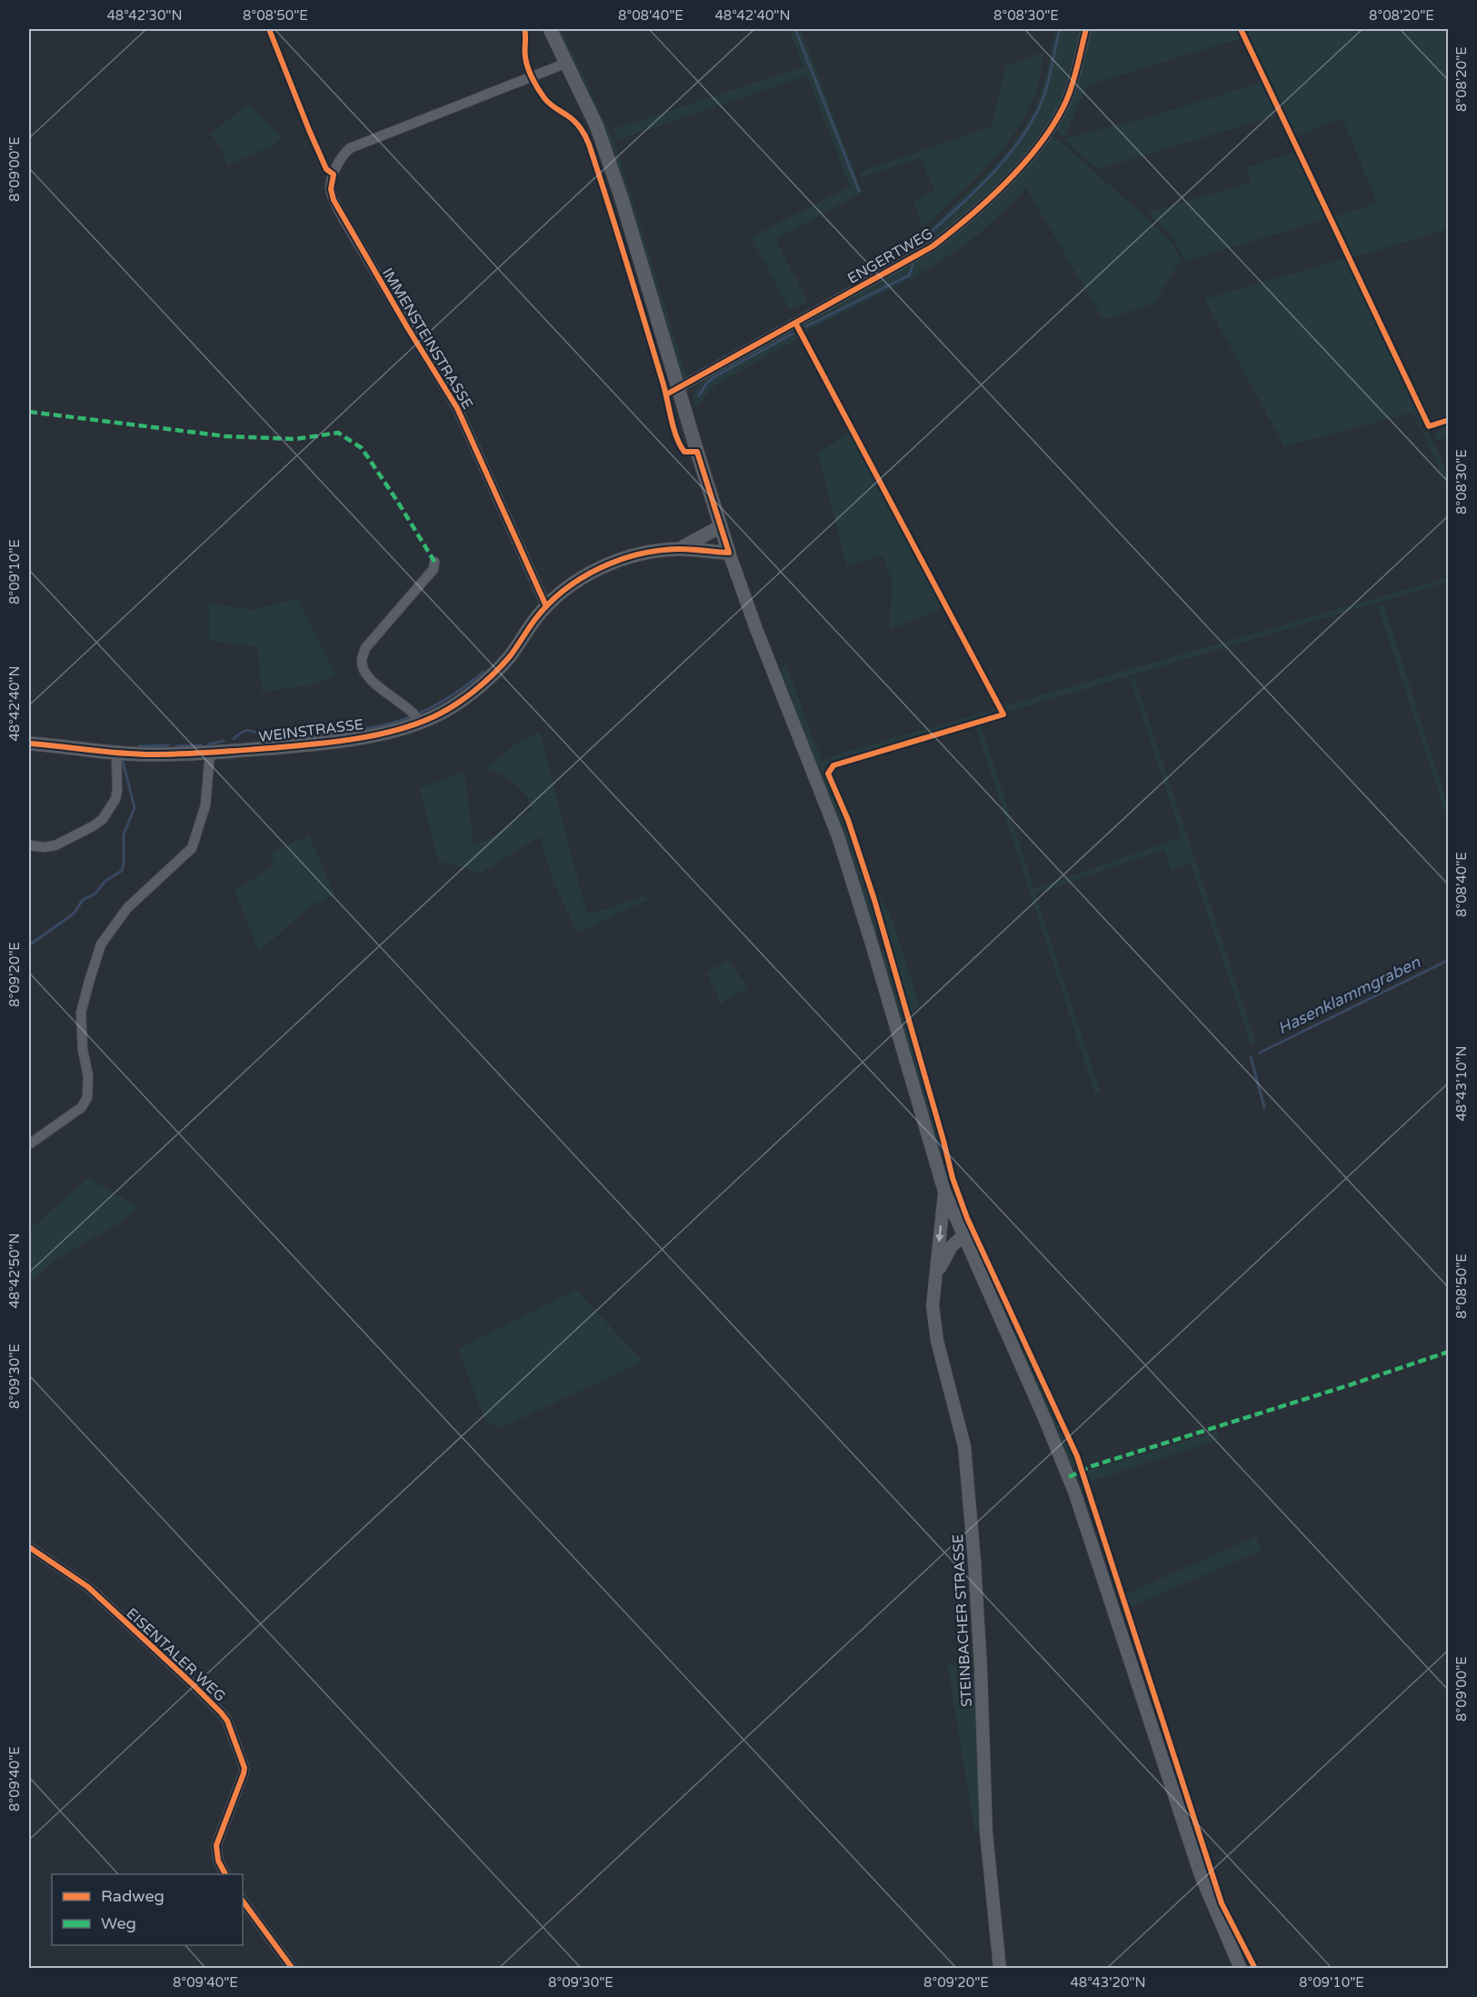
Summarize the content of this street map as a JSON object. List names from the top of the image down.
{
  "streets": {
    "main road": ["WEINSTRASSE"],
    "street": [
      "ENGERTWEG",
      "IMMENSTEINSTRASSE",
      "STEINBACHER STRASSE",
      "EISENTALER WEG"
    ]
  },
  "crossings": [
    ["IMMENSTEINSTRASSE", "WEINSTRASSE"]
  ],
  "water": ["Hasenklammgraben"],
  "legend": ["Radweg", "Weg"],
  "coordinates": [
    "48°42'30\"N",
    "8°08'50\"E",
    "8°08'40\"E",
    "48°42'40\"N",
    "8°08'30\"E",
    "8°08'20\"E",
    "8°09'00\"E",
    "8°09'10\"E",
    "8°09'20\"E",
    "48°43'10\"N",
    "48°42'50\"N",
    "8°09'30\"E",
    "8°09'40\"E",
    "48°43'20\"N"
  ]
}
